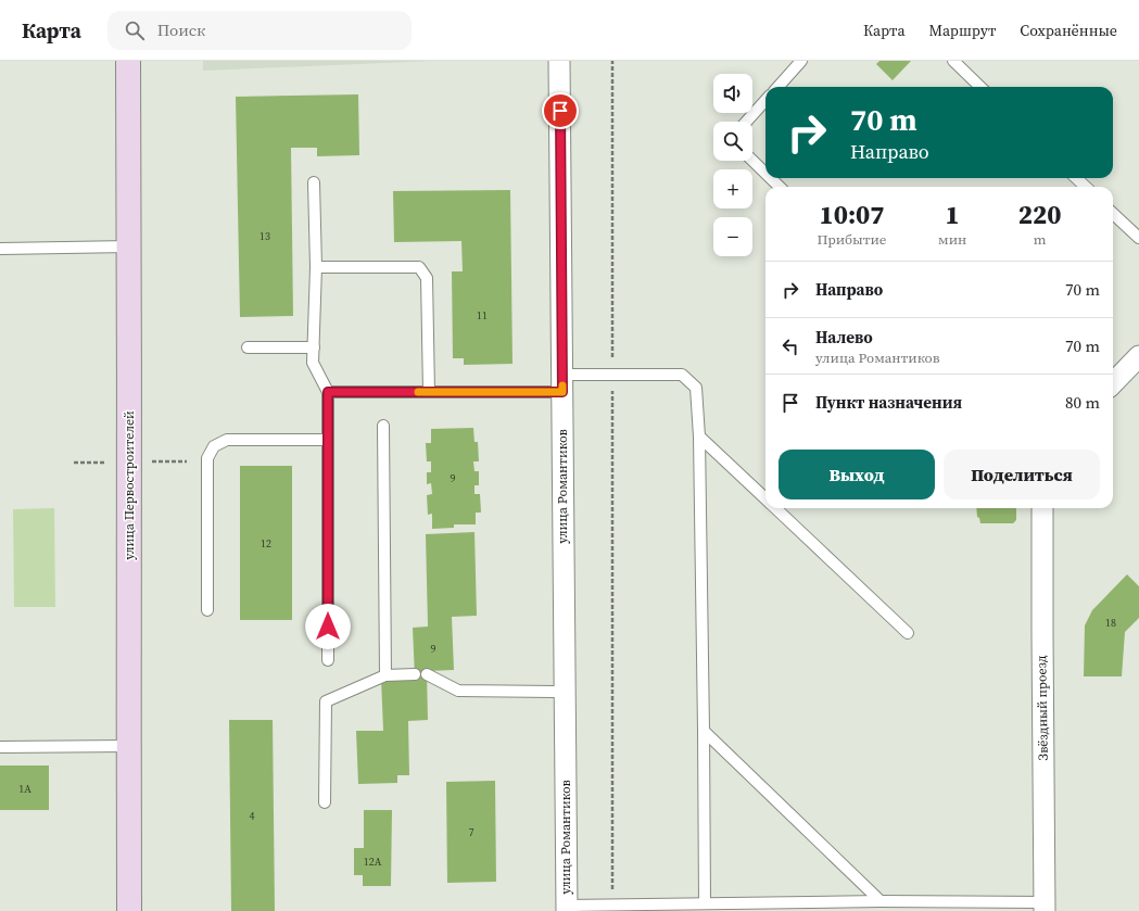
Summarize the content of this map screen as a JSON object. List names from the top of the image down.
{
  "streets": {
    "street": ["улица Первостроителей", "улица Романтиков", "Звёздный проезд"]
  },
  "house_numbers": [
    "13",
    "11",
    "9",
    "12",
    "18",
    "9",
    "1А",
    "4",
    "7",
    "12А"
  ],
  "page": {
    "header": "Карта",
    "search": "Поиск",
    "nav": ["Карта", "Маршрут", "Сохранённые"],
    "map_buttons": ["+", "−"],
    "turn": ["70 m", "Направо"],
    "eta": [
      "10:07",
      "Прибытие",
      "1",
      "мин",
      "220",
      "m"
    ],
    "list": [
      {
        "name": "Направо",
        "value": "70 m"
      },
      {
        "name": "Налево",
        "note": "улица Романтиков",
        "value": "70 m"
      },
      {
        "name": "Пункт назначения",
        "value": "80 m"
      }
    ],
    "buttons": ["Выход", "Поделиться"]
  }
}
